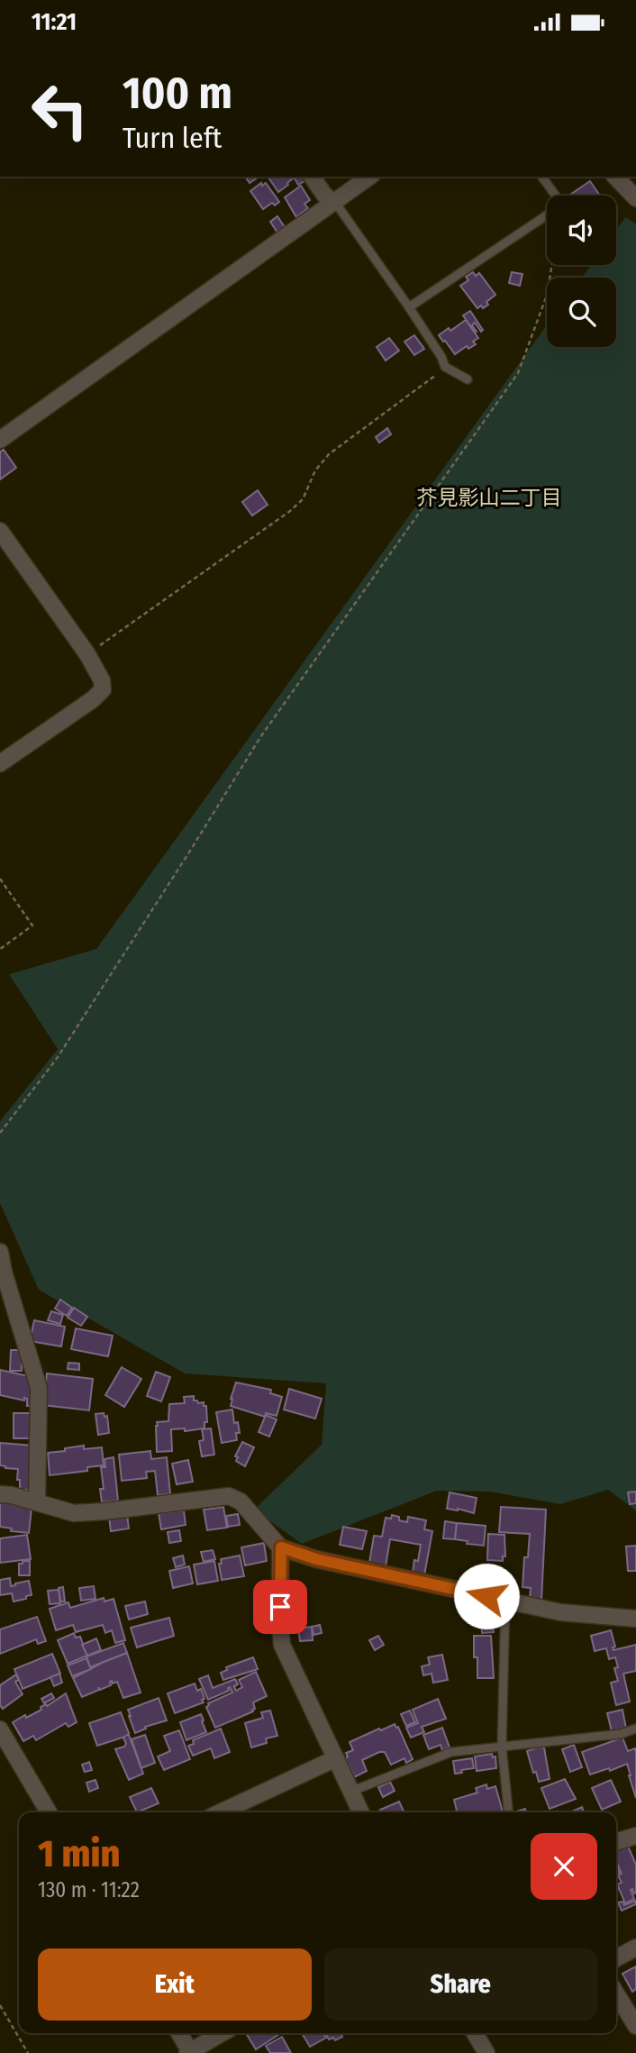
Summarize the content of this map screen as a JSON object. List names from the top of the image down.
{
  "districts": ["芥見影山二丁目"],
  "page": {
    "status": "11:21",
    "turn": ["100 m", "Turn left"],
    "heading": ["1 min", "130 m · 11:22"],
    "buttons": ["Exit", "Share"]
  }
}
